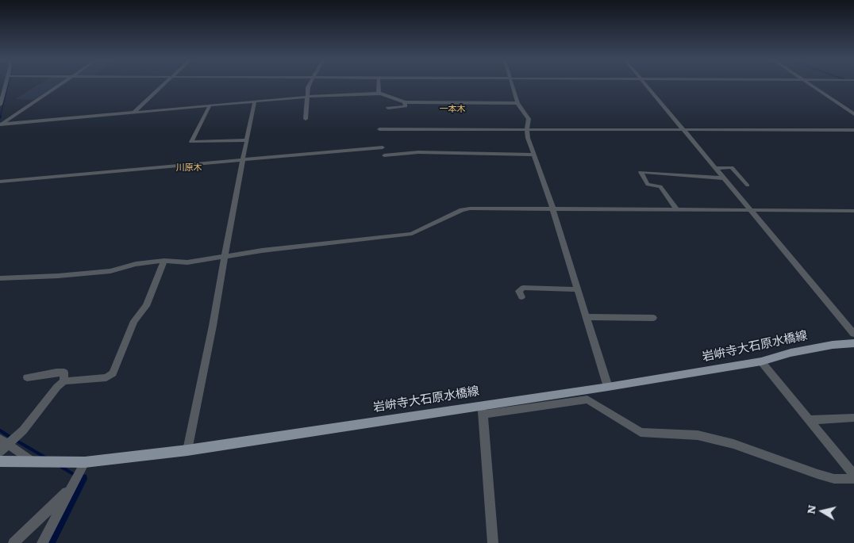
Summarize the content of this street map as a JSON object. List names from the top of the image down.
{
  "streets": {
    "main road": ["岩峅寺大石原水橋線"]
  },
  "districts": ["一本木", "川原木"],
  "north": "left"
}
